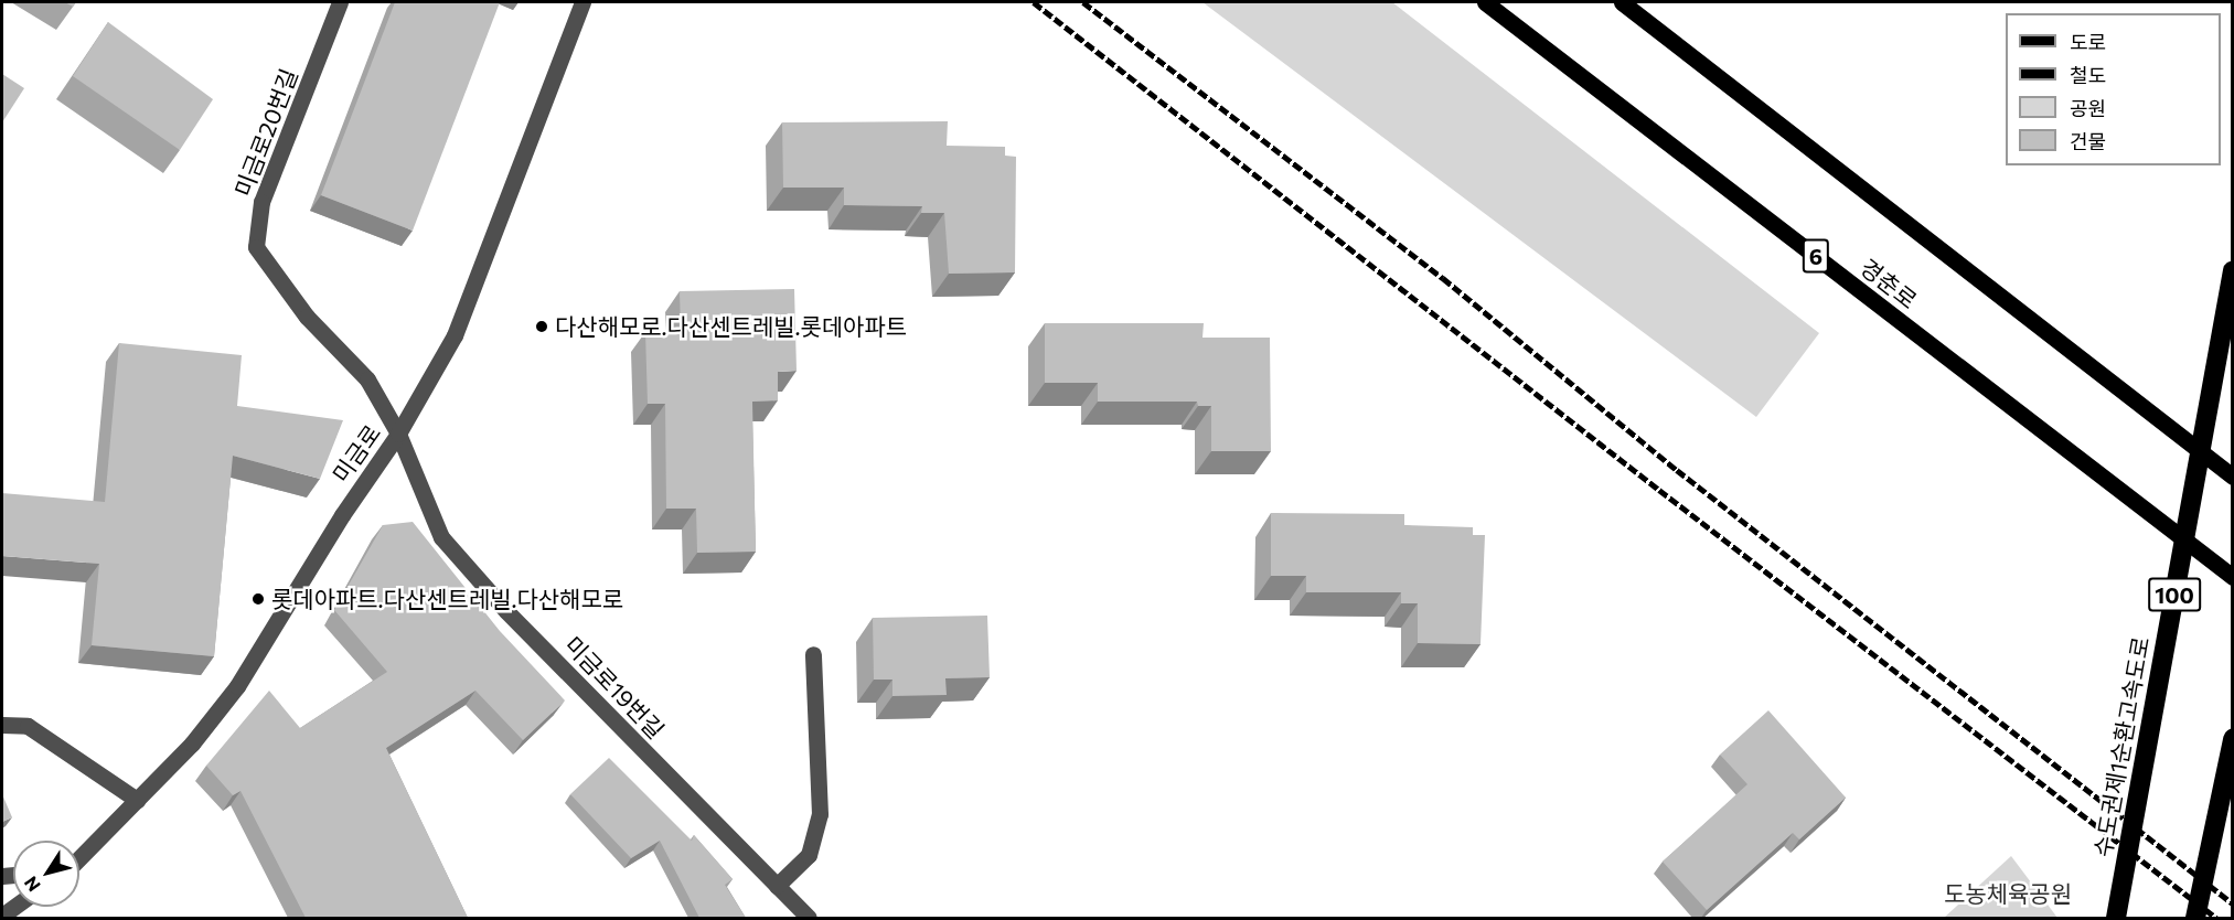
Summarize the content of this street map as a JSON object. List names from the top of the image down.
{
  "streets": {
    "highway": ["100", "수도권제1순환고속도로"],
    "main road": ["6", "경춘로"],
    "street": ["미금로20번길", "미금로", "미금로19번길"]
  },
  "crossings": [
    ["미금로20번길", "미금로"],
    ["미금로20번길", "미금로19번길"],
    ["미금로", "미금로19번길"]
  ],
  "parks": ["도농체육공원"],
  "places": ["다산해모로.다산센트레빌.롯데아파트", "롯데아파트.다산센트레빌.다산해모로"],
  "legend": [
    "도로",
    "철도",
    "공원",
    "건물"
  ],
  "north": "bottom left"
}
